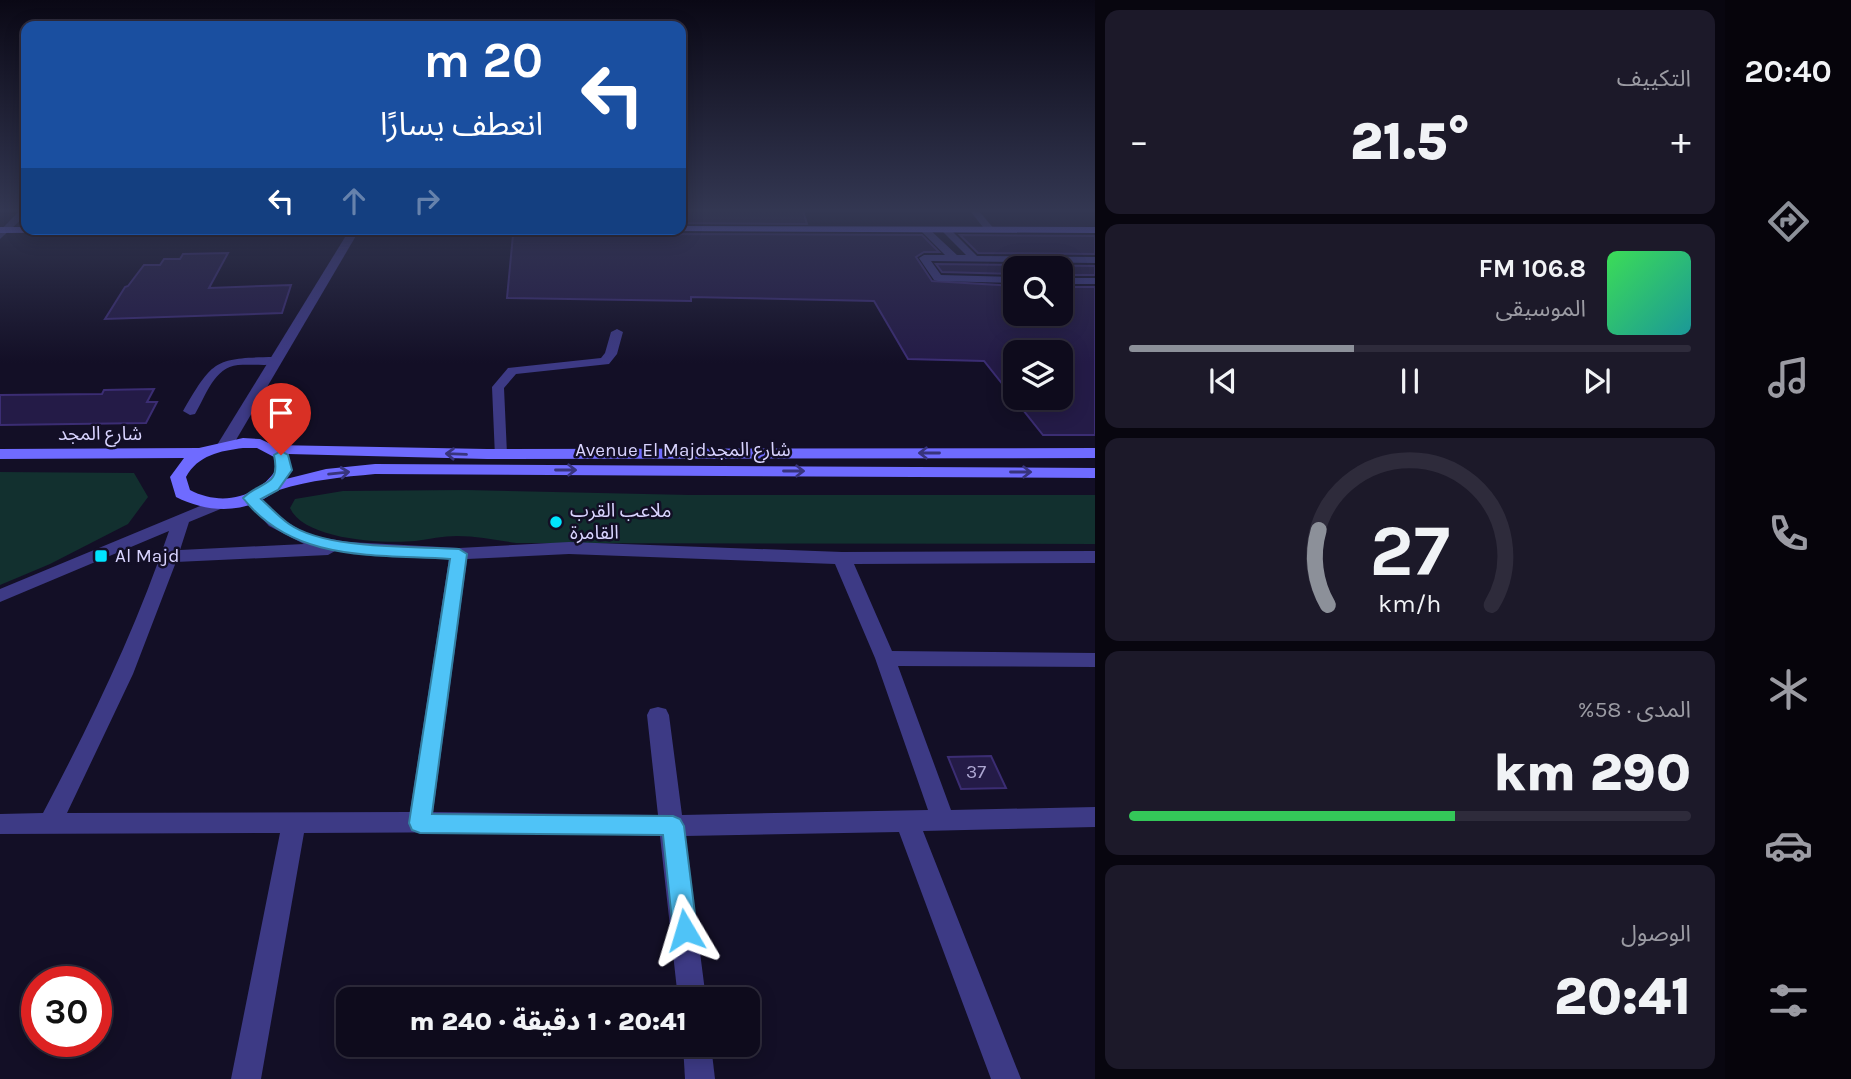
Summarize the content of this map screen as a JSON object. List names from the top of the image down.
{
  "streets": {
    "main road": ["شارع المجد", "Avenue El Majdشارع المجد"]
  },
  "crossings": [
    ["شارع المجد", "Avenue El Majdشارع المجد"]
  ],
  "places": {
    "other": ["ملاعب القرب القامرة"],
    "transit": ["Al Majd"]
  },
  "house_numbers": ["37"],
  "page": {
    "tabs": "20:40",
    "tile": [
      "التكييف",
      ["المدى · 58%", "290 km"],
      ["الوصول", "20:41"]
    ],
    "turn": ["20 m", "انعطف يسارًا"],
    "heat": ["−", "21.5°", "+"],
    "song": ["106.8 FM", "الموسيقى"],
    "limit": "30",
    "trip": "20:41 · 1 دقيقة · 240 m",
    "gauge": ["27", "km/h"]
  }
}
